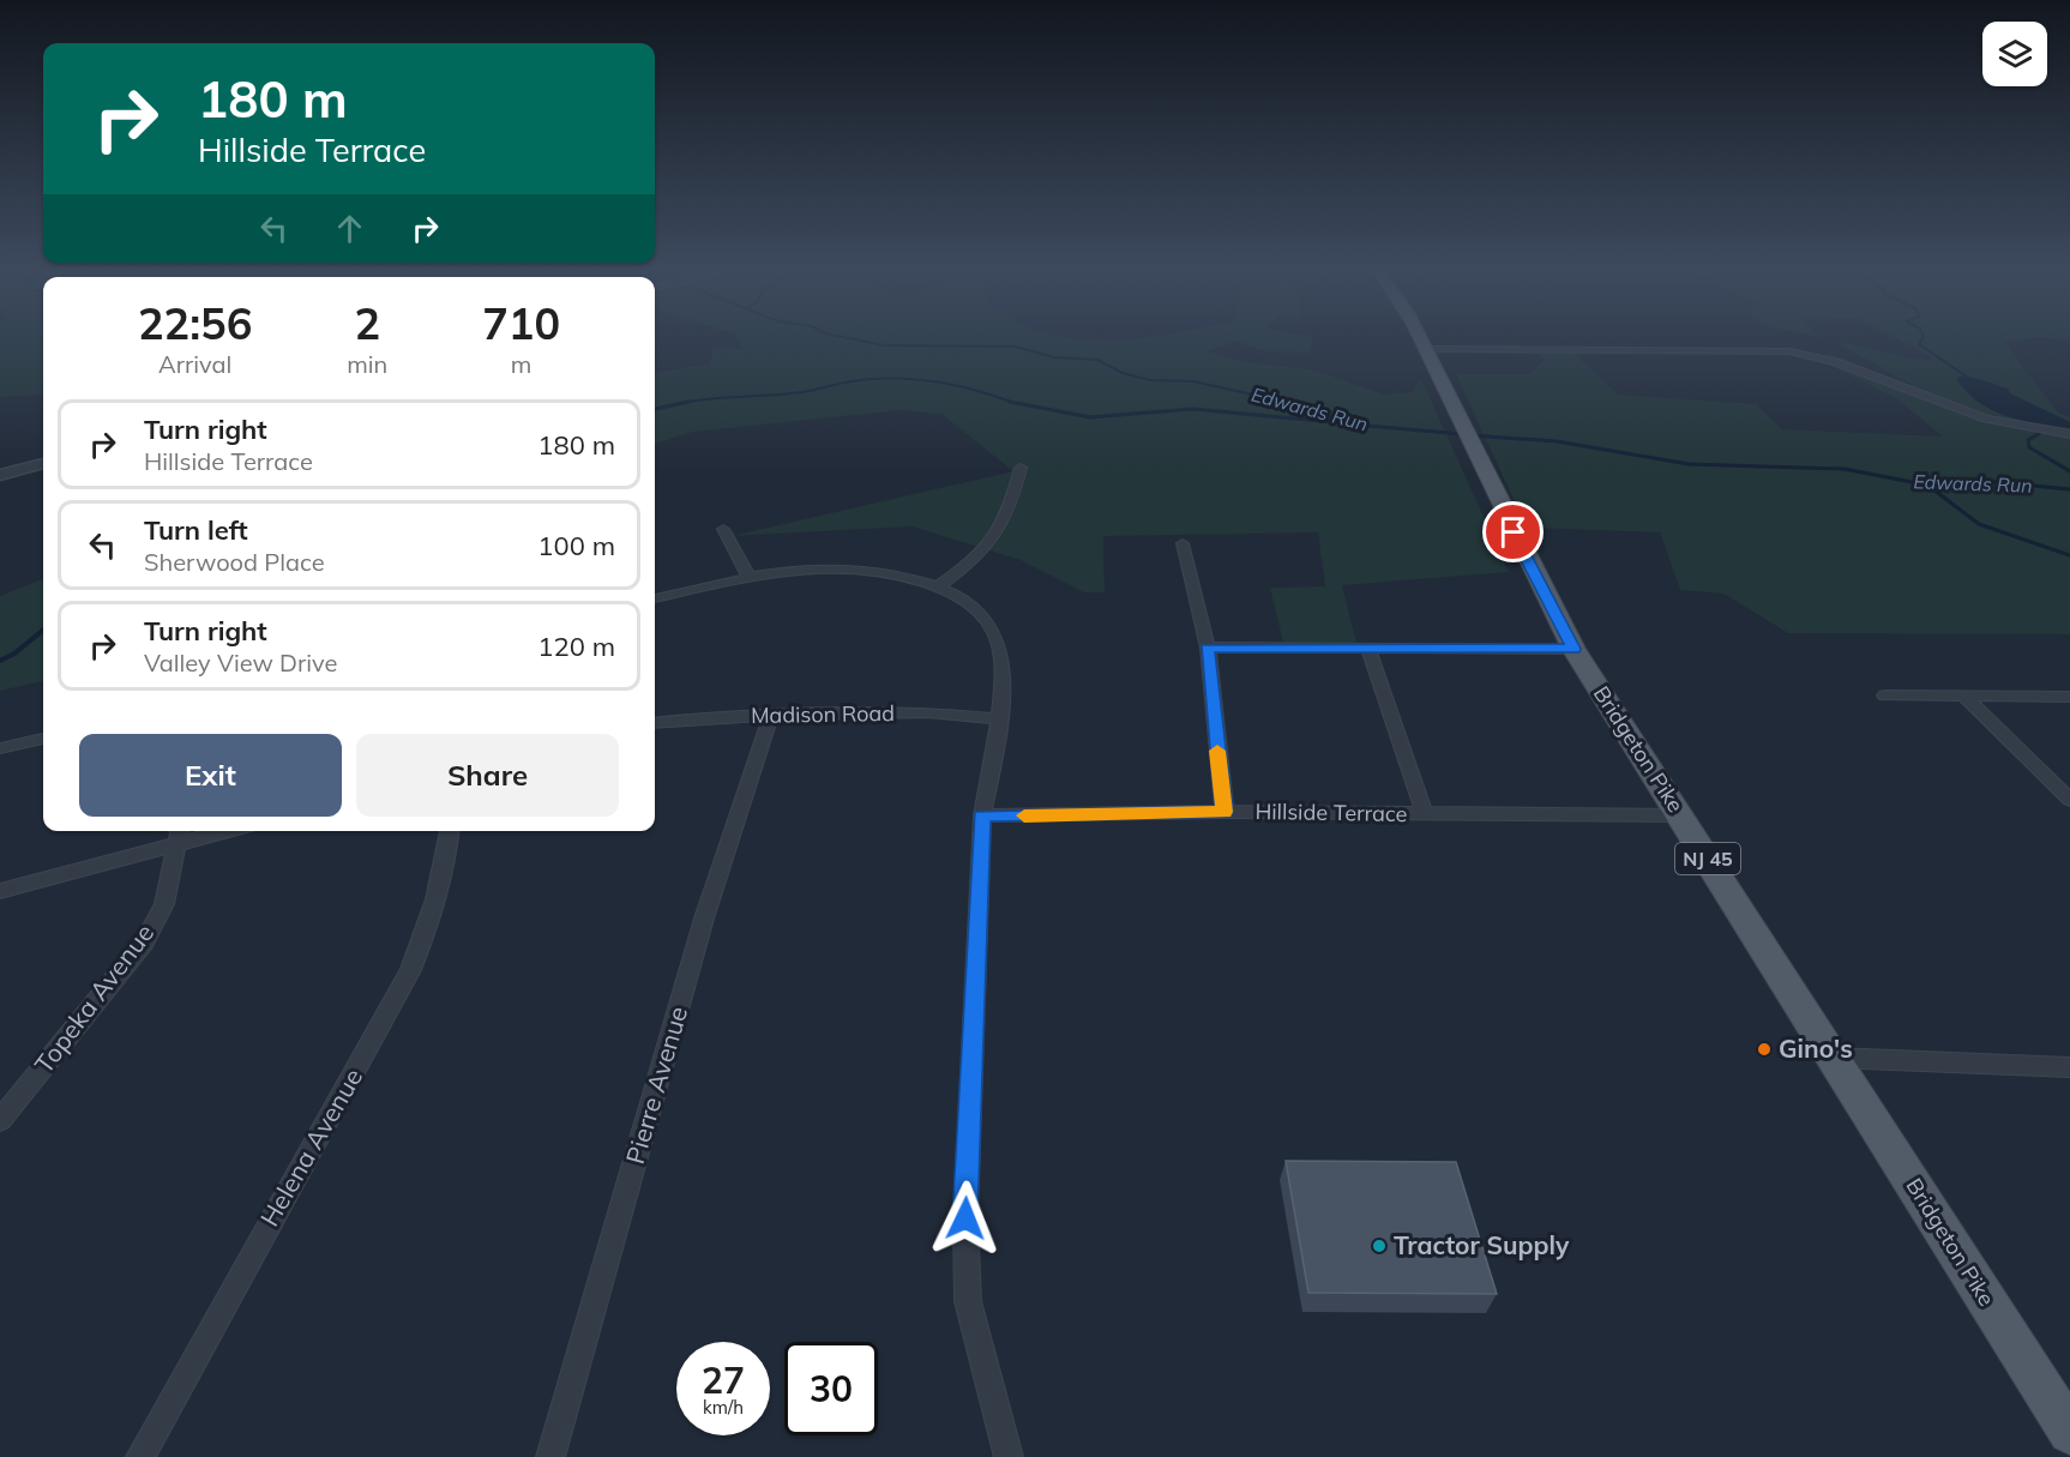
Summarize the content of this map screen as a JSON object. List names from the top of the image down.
{
  "streets": {
    "main road": ["Bridgeton Pike", "NJ 45"],
    "street": [
      "Madison Road",
      "Hillside Terrace",
      "Topeka Avenue",
      "Pierre Avenue",
      "Helena Avenue"
    ]
  },
  "crossings": [
    ["Madison Road", "Pierre Avenue"],
    ["Bridgeton Pike", "Hillside Terrace"]
  ],
  "water": ["Edwards Run"],
  "places": ["Gino's", "Tractor Supply"],
  "page": {
    "turn": ["180 m", "Hillside Terrace"],
    "eta": [
      "22:56",
      "Arrival",
      "2",
      "min",
      "710",
      "m"
    ],
    "list": [
      {
        "name": "Turn right",
        "note": "Hillside Terrace",
        "value": "180 m"
      },
      {
        "name": "Turn left",
        "note": "Sherwood Place",
        "value": "100 m"
      },
      {
        "name": "Turn right",
        "note": "Valley View Drive",
        "value": "120 m"
      }
    ],
    "buttons": ["Exit", "Share"],
    "speed": "27 km/h",
    "limit": "30"
  }
}
